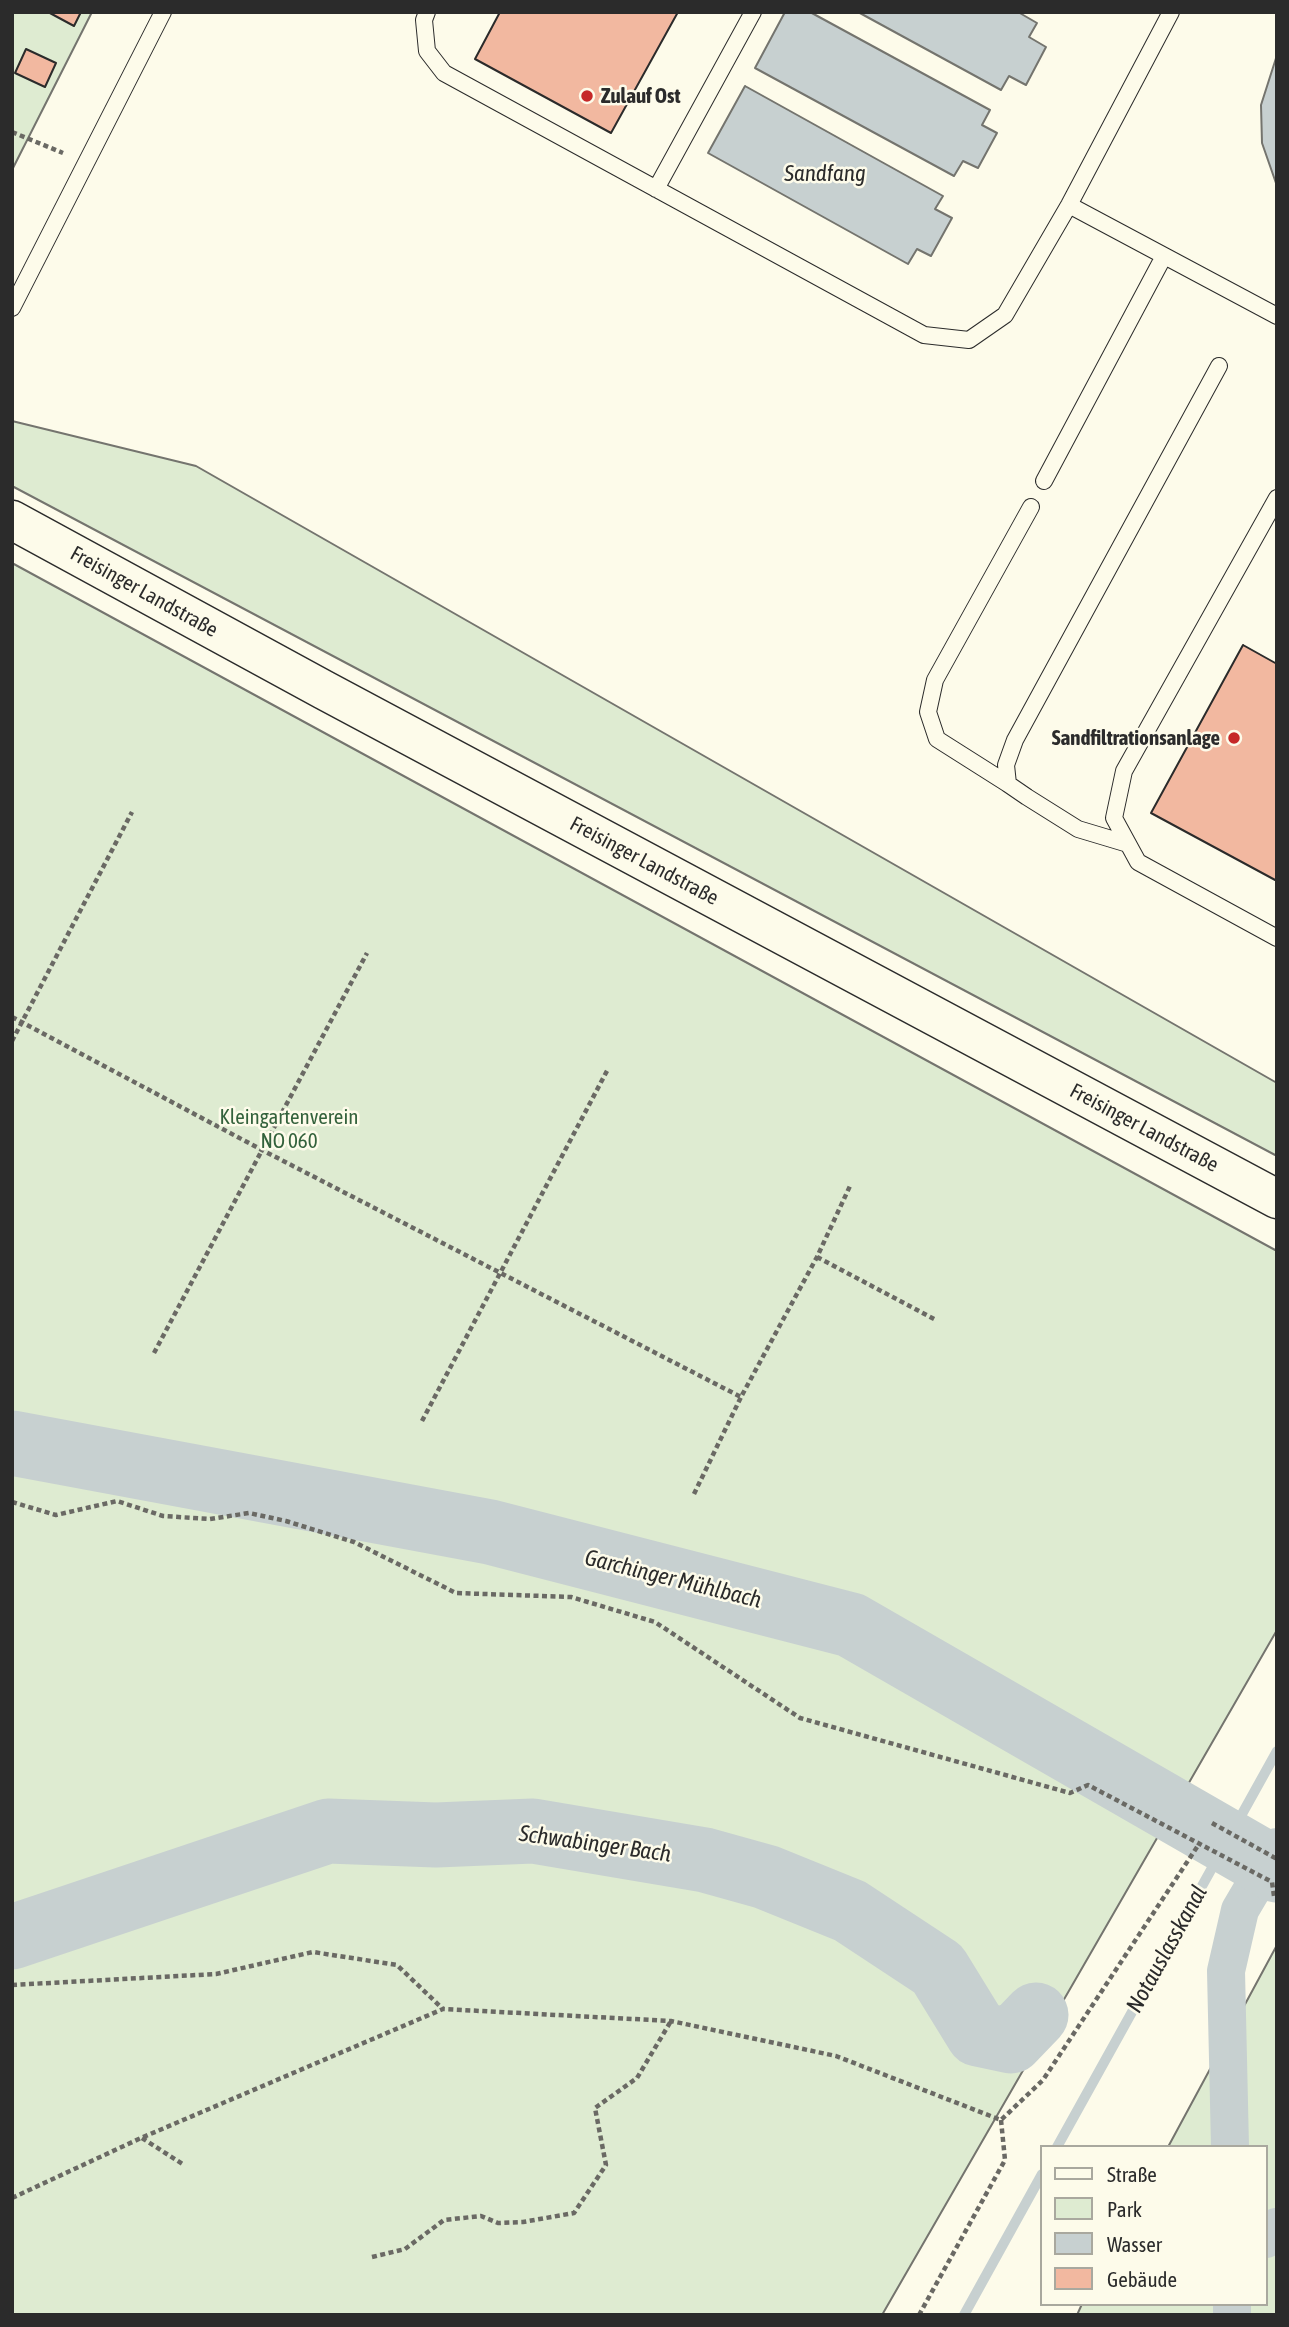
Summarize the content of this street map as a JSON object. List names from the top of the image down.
{
  "streets": {
    "main road": ["Freisinger Landstraße"]
  },
  "water": [
    "Sandfang",
    "Garchinger Mühlbach",
    "Schwabinger Bach",
    "Notauslasskanal"
  ],
  "parks": ["Kleingartenverein NO 060"],
  "places": ["Zulauf Ost", "Sandfiltrationsanlage"],
  "legend": [
    "Straße",
    "Park",
    "Wasser",
    "Gebäude"
  ]
}
